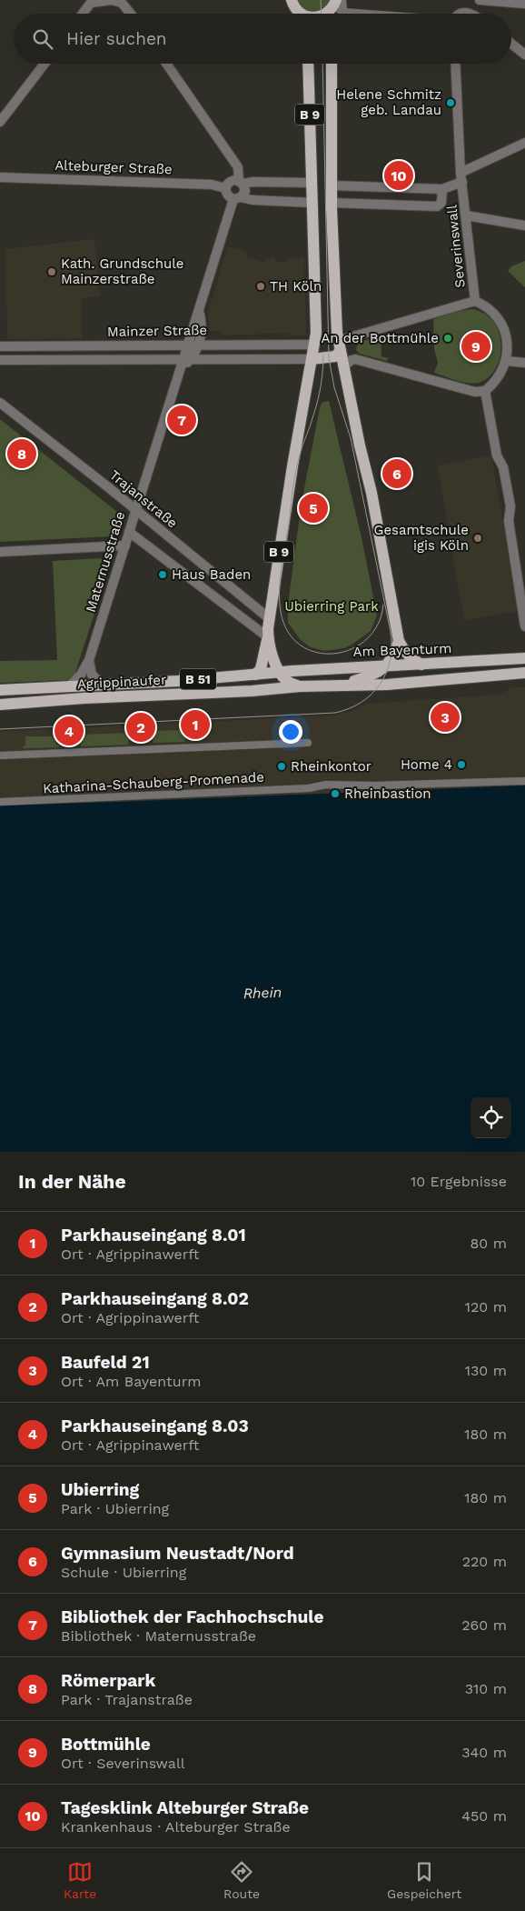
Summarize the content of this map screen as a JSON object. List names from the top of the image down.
{
  "streets": {
    "main road": [
      "B 9",
      "Am Bayenturm",
      "B 51",
      "Agrippinaufer"
    ],
    "street": [
      "Alteburger Straße",
      "Severinswall",
      "Mainzer Straße",
      "Trajanstraße",
      "Maternusstraße",
      "Katharina-Schauberg-Promenade"
    ]
  },
  "crossings": [
    ["B 9", "Mainzer Straße"],
    ["B 9", "Trajanstraße"],
    ["B 9", "Am Bayenturm"],
    ["B 9", "Agrippinaufer"],
    ["Alteburger Straße", "Maternusstraße"],
    ["Mainzer Straße", "Maternusstraße"],
    ["Trajanstraße", "Maternusstraße"],
    ["Maternusstraße", "Agrippinaufer"],
    ["Am Bayenturm", "Agrippinaufer"]
  ],
  "water": ["Rhein"],
  "parks": ["Ubierring Park"],
  "places": [
    "Helene Schmitz geb. Landau",
    "Kath. Grundschule Mainzerstraße",
    "TH Köln",
    "An der Bottmühle",
    "Gesamtschule igis Köln",
    "Haus Baden",
    "Home 4",
    "Rheinkontor",
    "Rheinbastion"
  ],
  "page": {
    "search": "Hier suchen",
    "pins": [
      "10",
      "9",
      "7",
      "8",
      "6",
      "5",
      "3",
      "1",
      "2",
      "4"
    ],
    "heading": ["In der Nähe", "10 Ergebnisse"],
    "list": [
      {
        "mark": "1",
        "name": "Parkhauseingang 8.01",
        "note": "Ort · Agrippinawerft",
        "value": "80 m"
      },
      {
        "mark": "2",
        "name": "Parkhauseingang 8.02",
        "note": "Ort · Agrippinawerft",
        "value": "120 m"
      },
      {
        "mark": "3",
        "name": "Baufeld 21",
        "note": "Ort · Am Bayenturm",
        "value": "130 m"
      },
      {
        "mark": "4",
        "name": "Parkhauseingang 8.03",
        "note": "Ort · Agrippinawerft",
        "value": "180 m"
      },
      {
        "mark": "5",
        "name": "Ubierring",
        "note": "Park · Ubierring",
        "value": "180 m"
      },
      {
        "mark": "6",
        "name": "Gymnasium Neustadt/Nord",
        "note": "Schule · Ubierring",
        "value": "220 m"
      },
      {
        "mark": "7",
        "name": "Bibliothek der Fachhochschule",
        "note": "Bibliothek · Maternusstraße",
        "value": "260 m"
      },
      {
        "mark": "8",
        "name": "Römerpark",
        "note": "Park · Trajanstraße",
        "value": "310 m"
      },
      {
        "mark": "9",
        "name": "Bottmühle",
        "note": "Ort · Severinswall",
        "value": "340 m"
      },
      {
        "mark": "10",
        "name": "Tagesklink Alteburger Straße",
        "note": "Krankenhaus · Alteburger Straße",
        "value": "450 m"
      }
    ],
    "nav": ["Karte", "Route", "Gespeichert"]
  }
}
